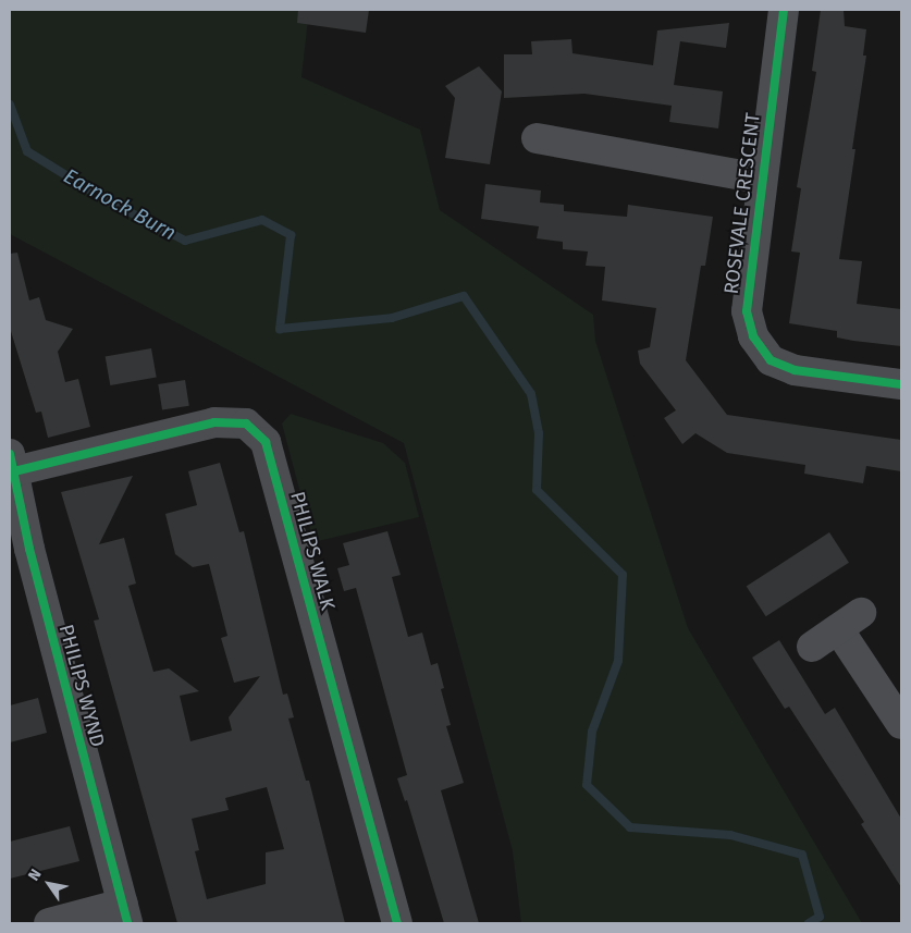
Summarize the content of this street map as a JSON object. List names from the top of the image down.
{
  "streets": {
    "street": ["ROSEVALE CRESCENT", "PHILIPS WALK", "PHILIPS WYND"]
  },
  "crossings": [
    ["PHILIPS WALK", "PHILIPS WYND"]
  ],
  "water": ["Earnock Burn"],
  "north": "top left"
}
